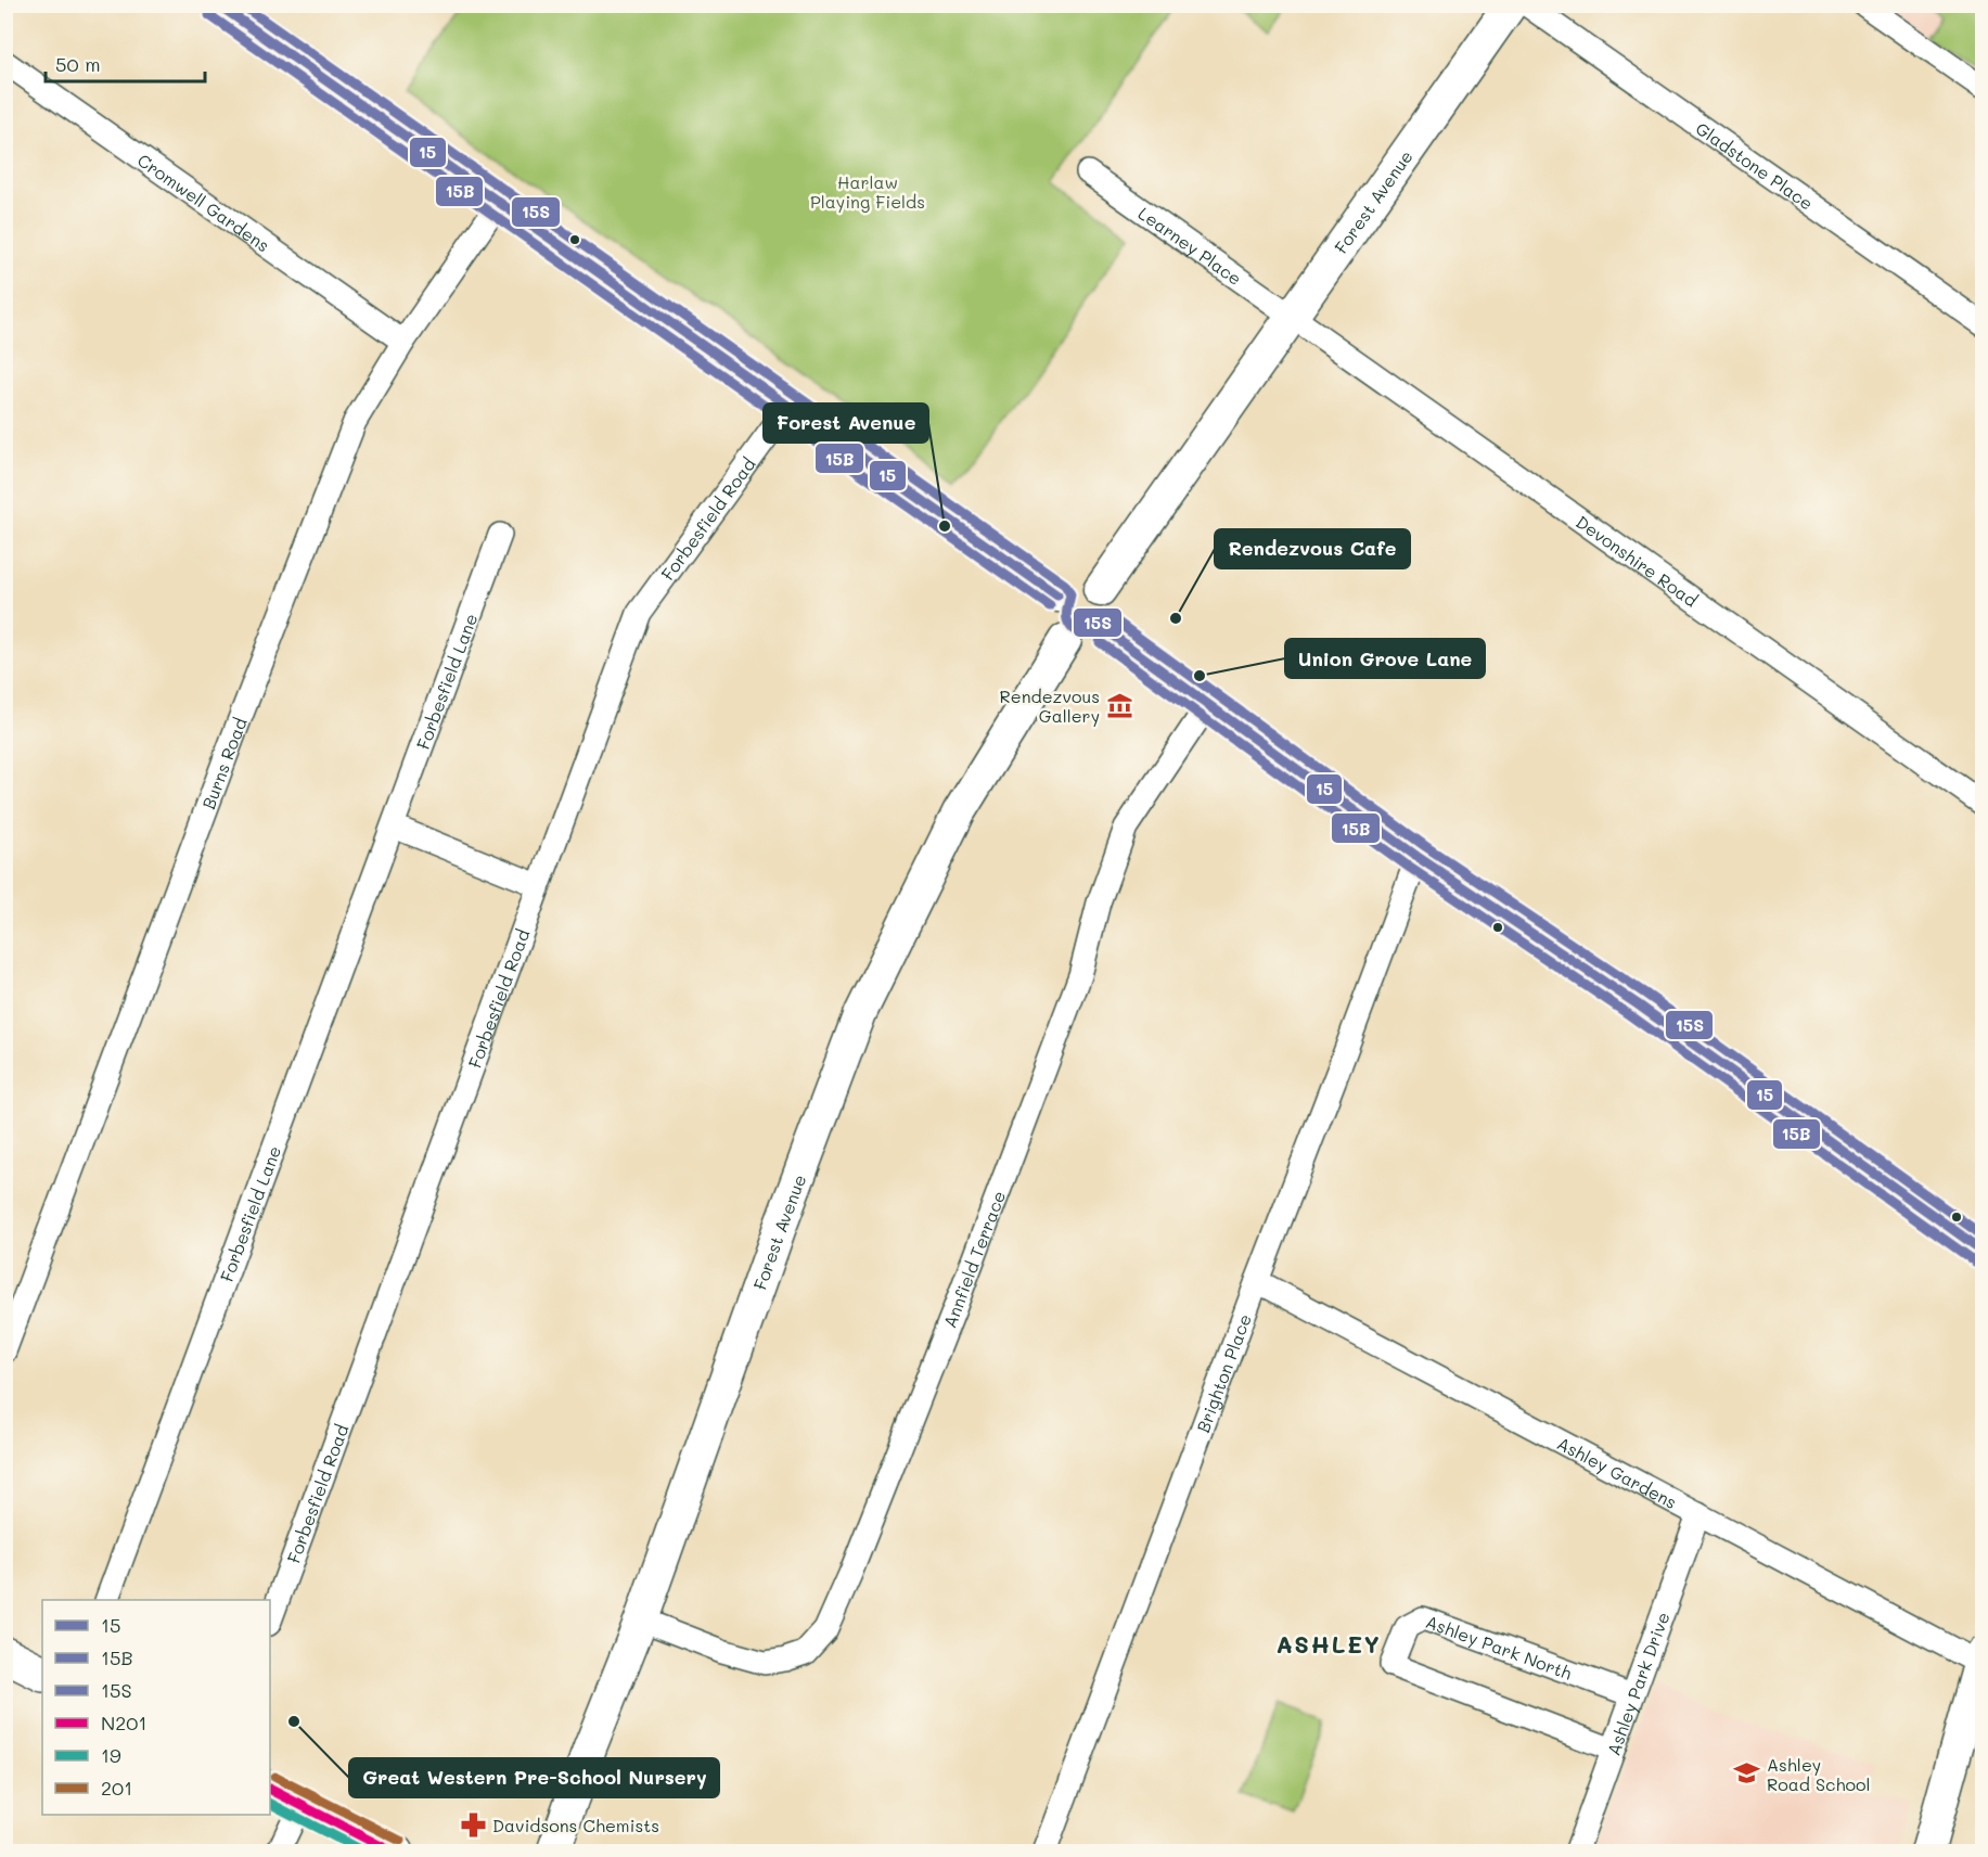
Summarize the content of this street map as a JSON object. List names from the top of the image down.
{
  "streets": {
    "street": [
      "Gladstone Place",
      "Cromwell Gardens",
      "Forest Avenue",
      "Learney Place",
      "Forbesfield Road",
      "Devonshire Road",
      "Forbesfield Lane",
      "Burns Road",
      "Annfield Terrace",
      "Brighton Place",
      "Ashley Gardens",
      "Ashley Park North",
      "Ashley Park Drive"
    ]
  },
  "crossings": [
    ["Cromwell Gardens", "Burns Road"],
    ["Forest Avenue", "Learney Place"],
    ["Forest Avenue", "Devonshire Road"],
    ["Forest Avenue", "Annfield Terrace"],
    ["Learney Place", "Devonshire Road"],
    ["Brighton Place", "Ashley Gardens"],
    ["Ashley Gardens", "Ashley Park Drive"],
    ["Ashley Park North", "Ashley Park Drive"]
  ],
  "districts": ["ASHLEY"],
  "parks": ["Harlaw Playing Fields"],
  "places": {
    "other": [
      "Forest Avenue",
      "Rendezvous Cafe",
      "Union Grove Lane",
      "Great Western Pre-School Nursery"
    ],
    "museum": ["Rendezvous Gallery"],
    "school or university": ["Ashley Road School"],
    "pharmacy": ["Davidsons Chemists"]
  },
  "lines": [
    "transit line 15",
    "transit line 15S",
    "transit line 15B",
    "transit line 201",
    "transit line N201",
    "transit line 19"
  ],
  "legend": [
    "15",
    "15B",
    "15S",
    "N201",
    "19",
    "201"
  ],
  "scale_bar": "50 m"
}
